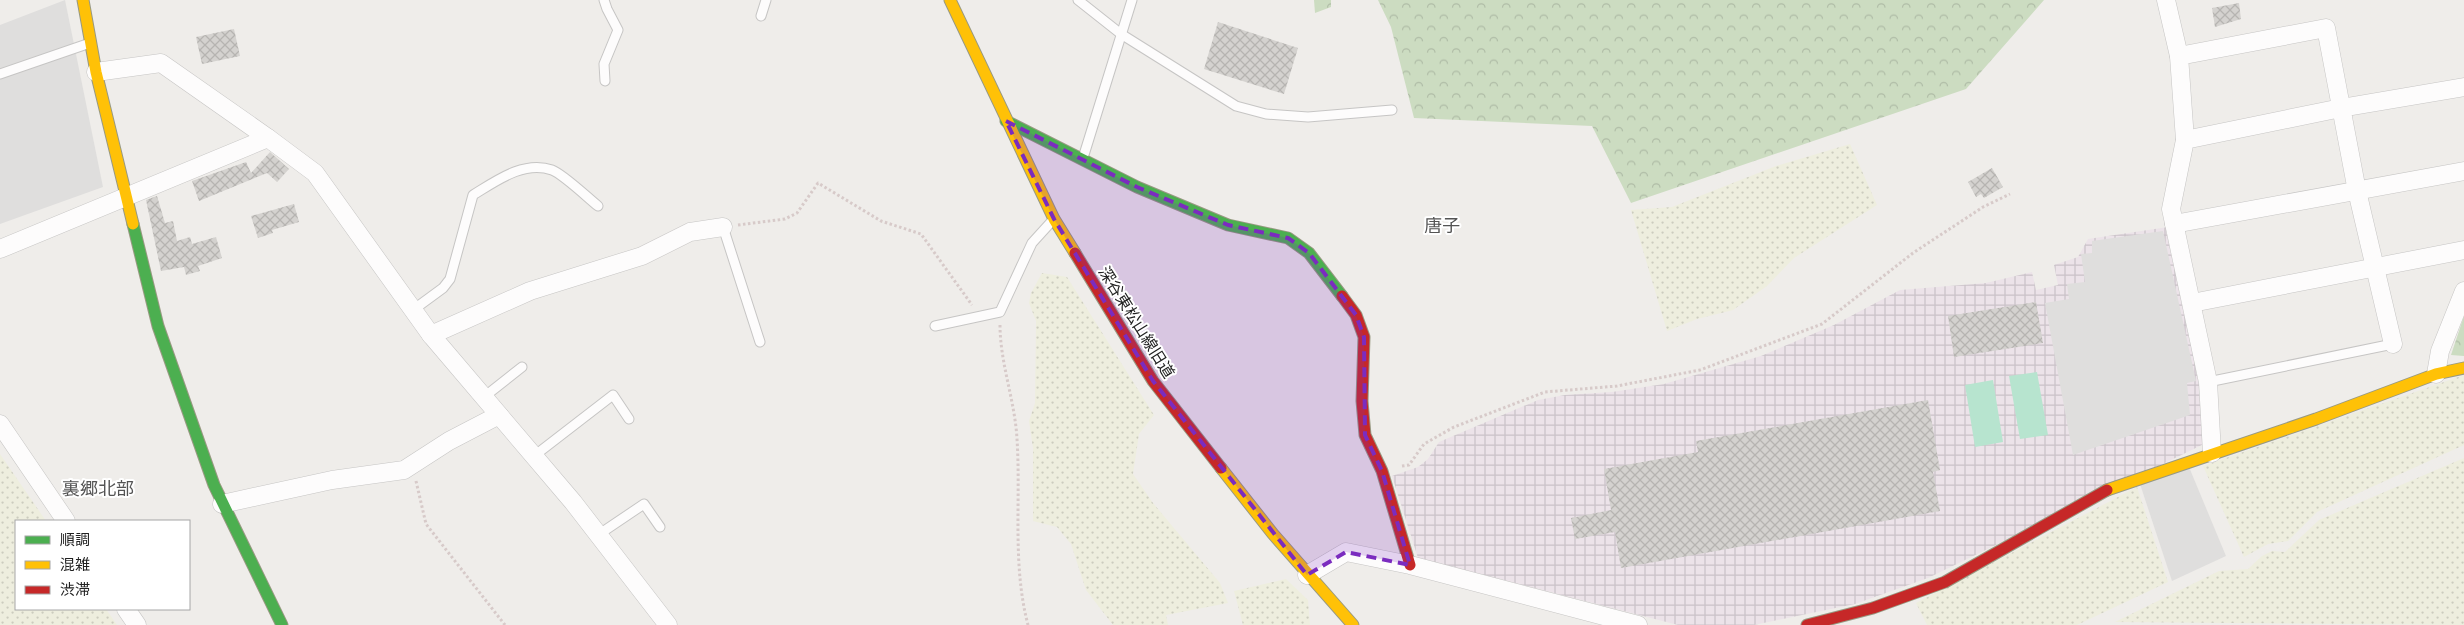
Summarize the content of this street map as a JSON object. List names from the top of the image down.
{
  "streets": {
    "street": ["深谷東松山線旧道"]
  },
  "districts": ["唐子", "裏郷北部"],
  "legend": ["順調", "混雑", "渋滞"]
}
